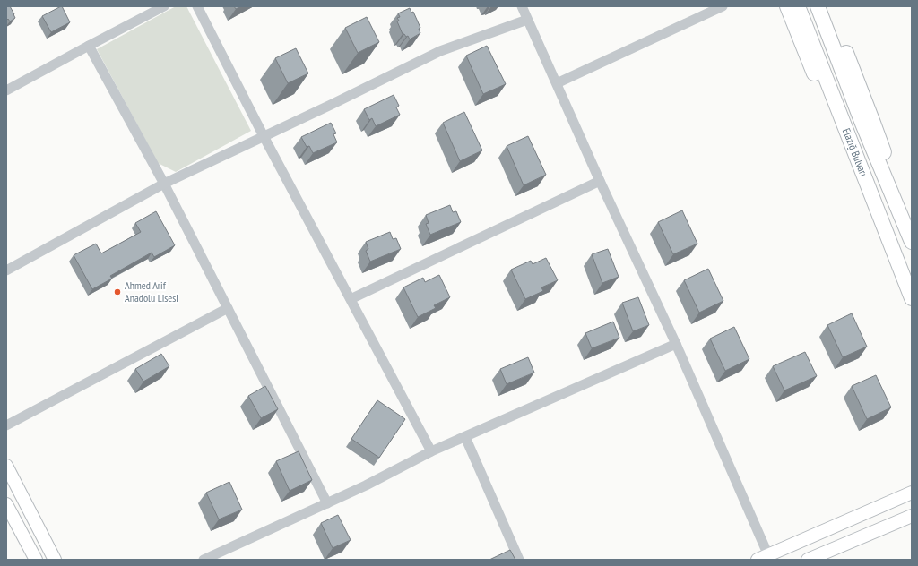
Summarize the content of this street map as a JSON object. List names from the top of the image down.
{
  "streets": {
    "highway": ["Elazığ Bulvarı"]
  },
  "places": ["Ahmed Arif Anadolu Lisesi"]
}
